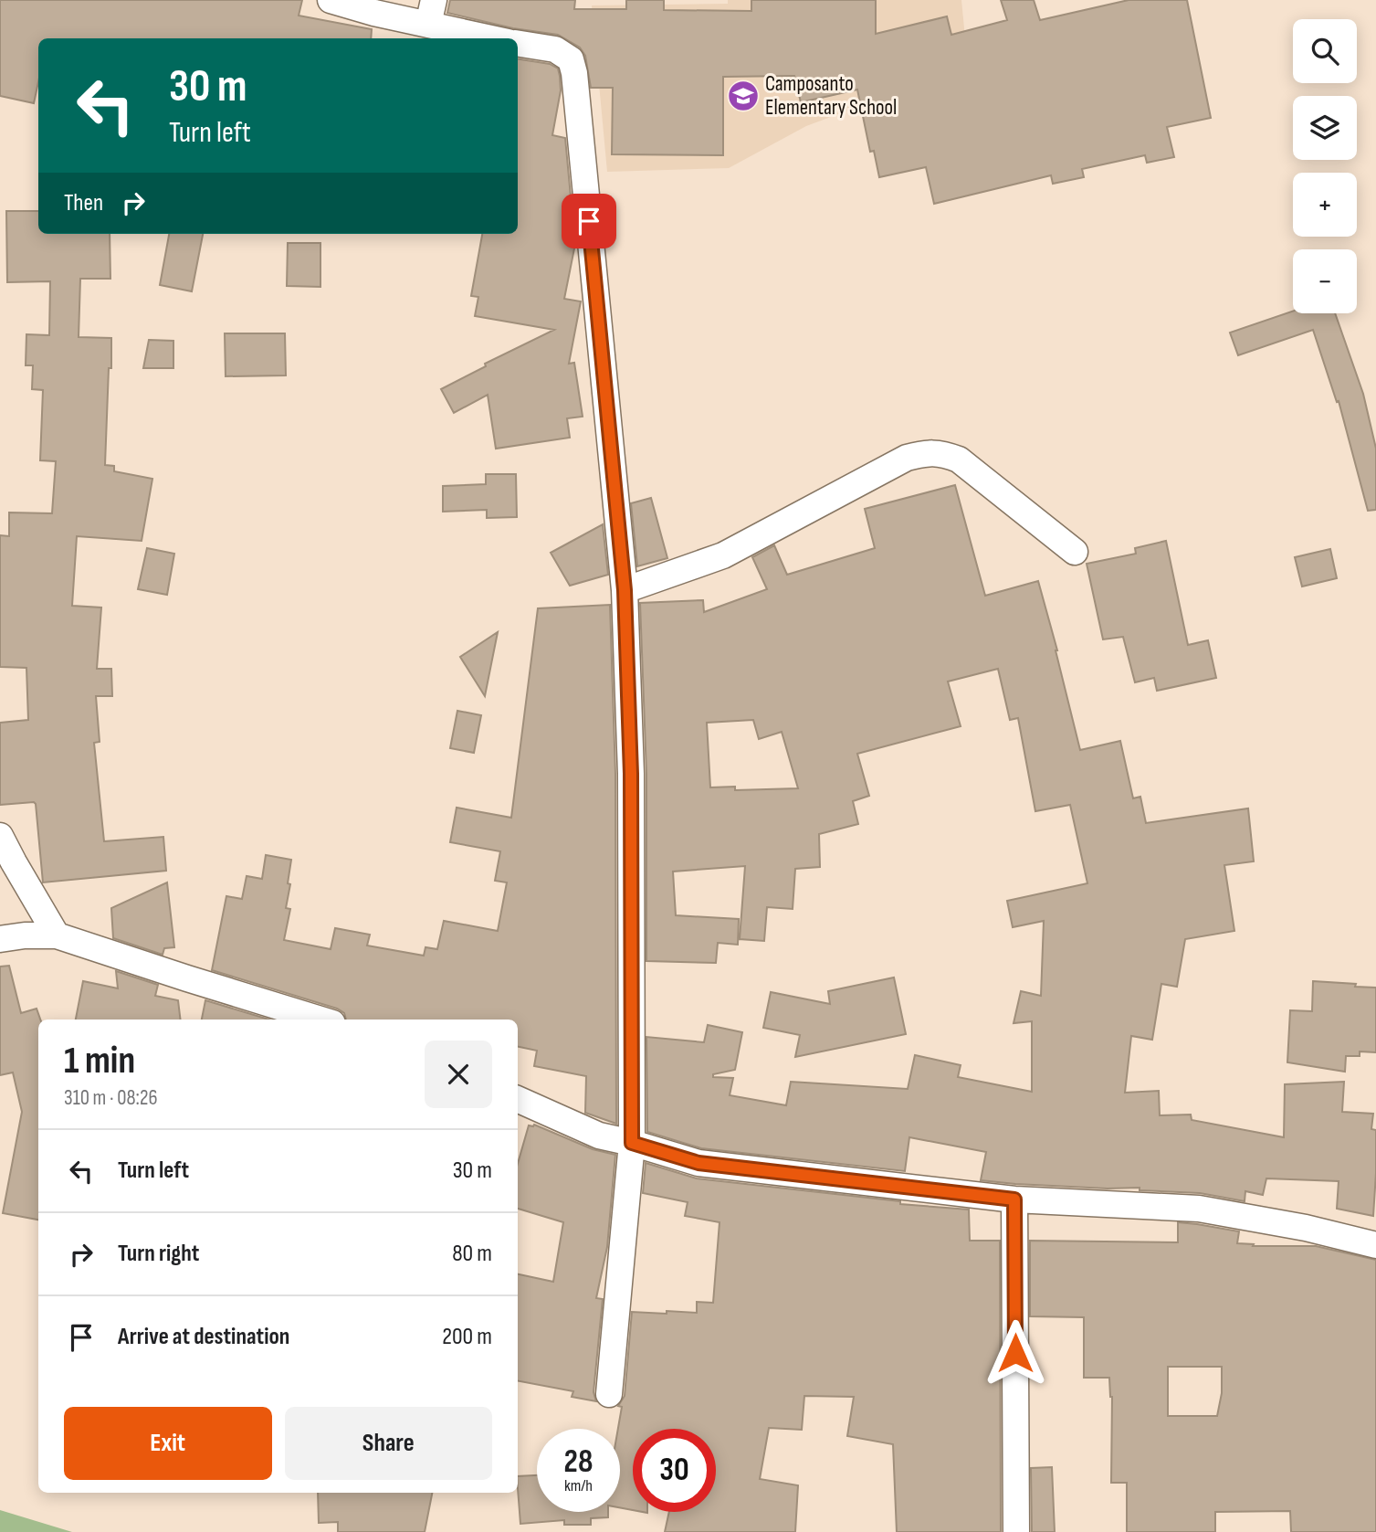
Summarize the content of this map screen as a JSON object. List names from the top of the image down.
{
  "places": {
    "school or university": ["Camposanto Elementary School"]
  },
  "page": {
    "map_buttons": ["+", "−"],
    "turn": ["30 m", "Turn left"],
    "then": "Then",
    "heading": ["1 min", "310 m · 08:26"],
    "list": [
      {
        "name": "Turn left",
        "value": "30 m"
      },
      {
        "name": "Turn right",
        "value": "80 m"
      },
      {
        "name": "Arrive at destination",
        "value": "200 m"
      }
    ],
    "buttons": ["Exit", "Share"],
    "speed": "28 km/h",
    "limit": "30"
  }
}
